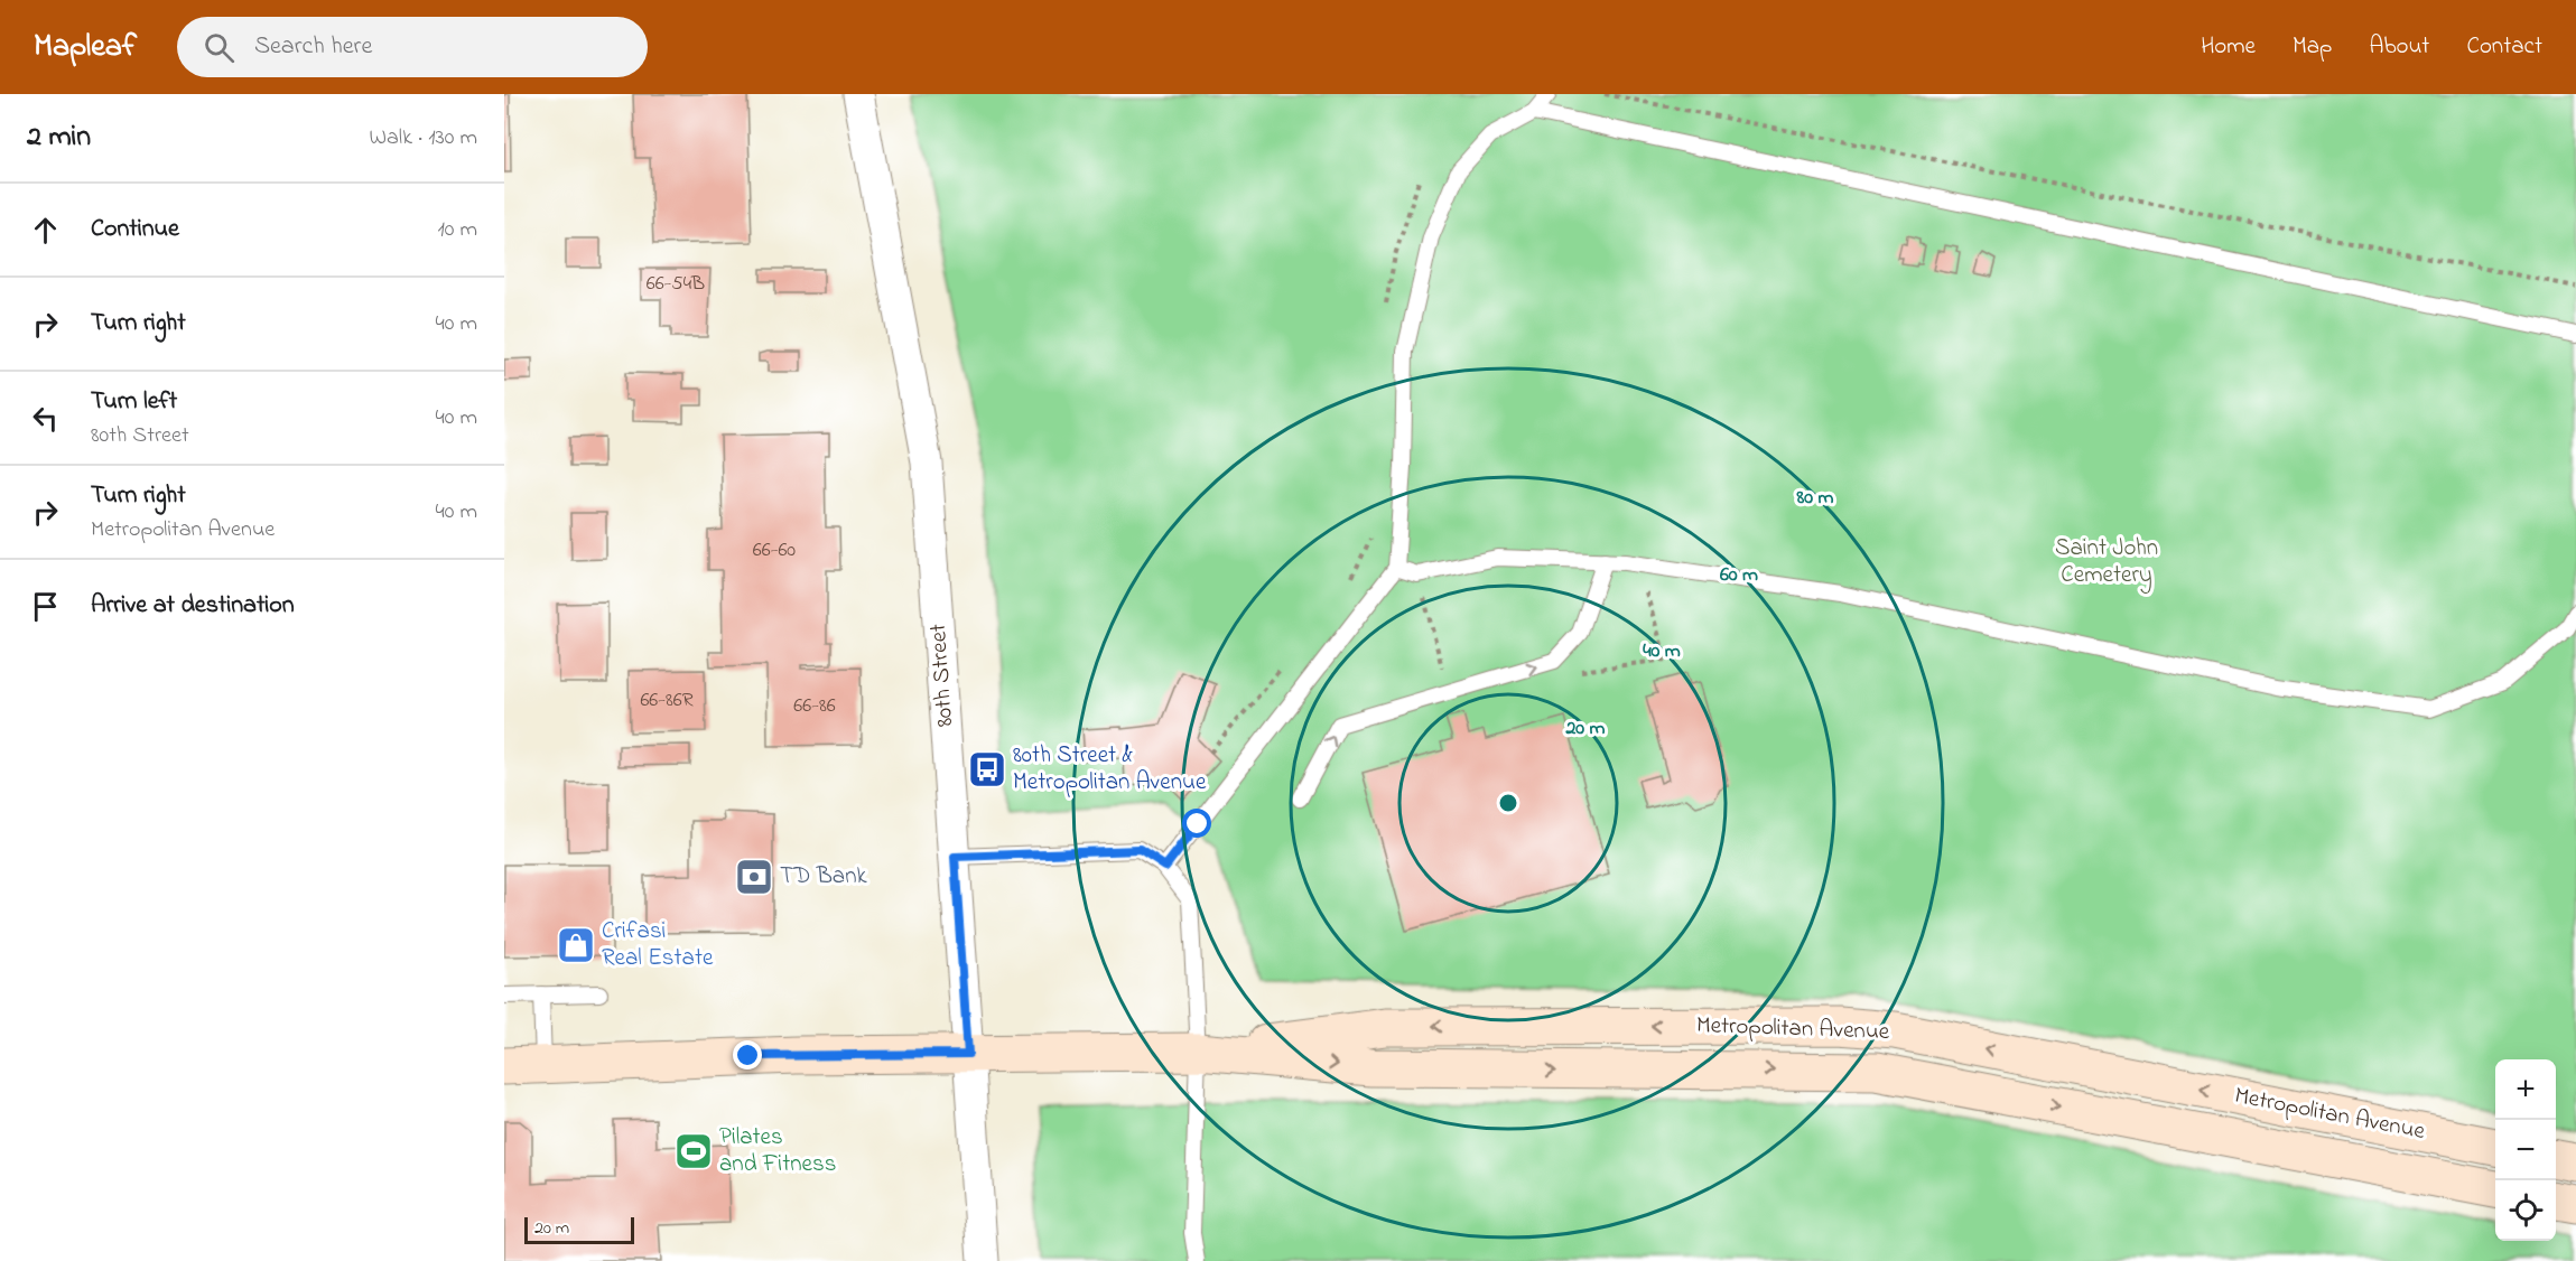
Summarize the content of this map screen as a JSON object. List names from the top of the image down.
{
  "streets": {
    "main road": ["Metropolitan Avenue"],
    "street": ["80th Street"]
  },
  "crossings": [
    ["80th Street", "Metropolitan Avenue"]
  ],
  "parks": ["Saint John Cemetery"],
  "places": {
    "bus stop": ["80th Street & Metropolitan Avenue"],
    "bank": ["TD Bank"],
    "shop": ["Crifasi Real Estate"],
    "sports": ["Pilates and Fitness"]
  },
  "house_numbers": [
    "66-54B",
    "66-60",
    "66-86R",
    "66-86"
  ],
  "scale_bar": "20 m",
  "page": {
    "header": "Mapleaf",
    "search": "Search here",
    "nav": [
      "Home",
      "Map",
      "About",
      "Contact"
    ],
    "heading": ["2 min", "Walk · 130 m"],
    "list": [
      ["Continue", "10 m"],
      ["Turn right", "40 m"],
      ["Turn left", "80th Street", "40 m"],
      ["Turn right", "Metropolitan Avenue", "40 m"],
      "Arrive at destination"
    ],
    "map_buttons": ["+", "−"],
    "scale": "20 m"
  },
  "rings": [
    "80 m",
    "60 m",
    "40 m",
    "20 m"
  ]
}
